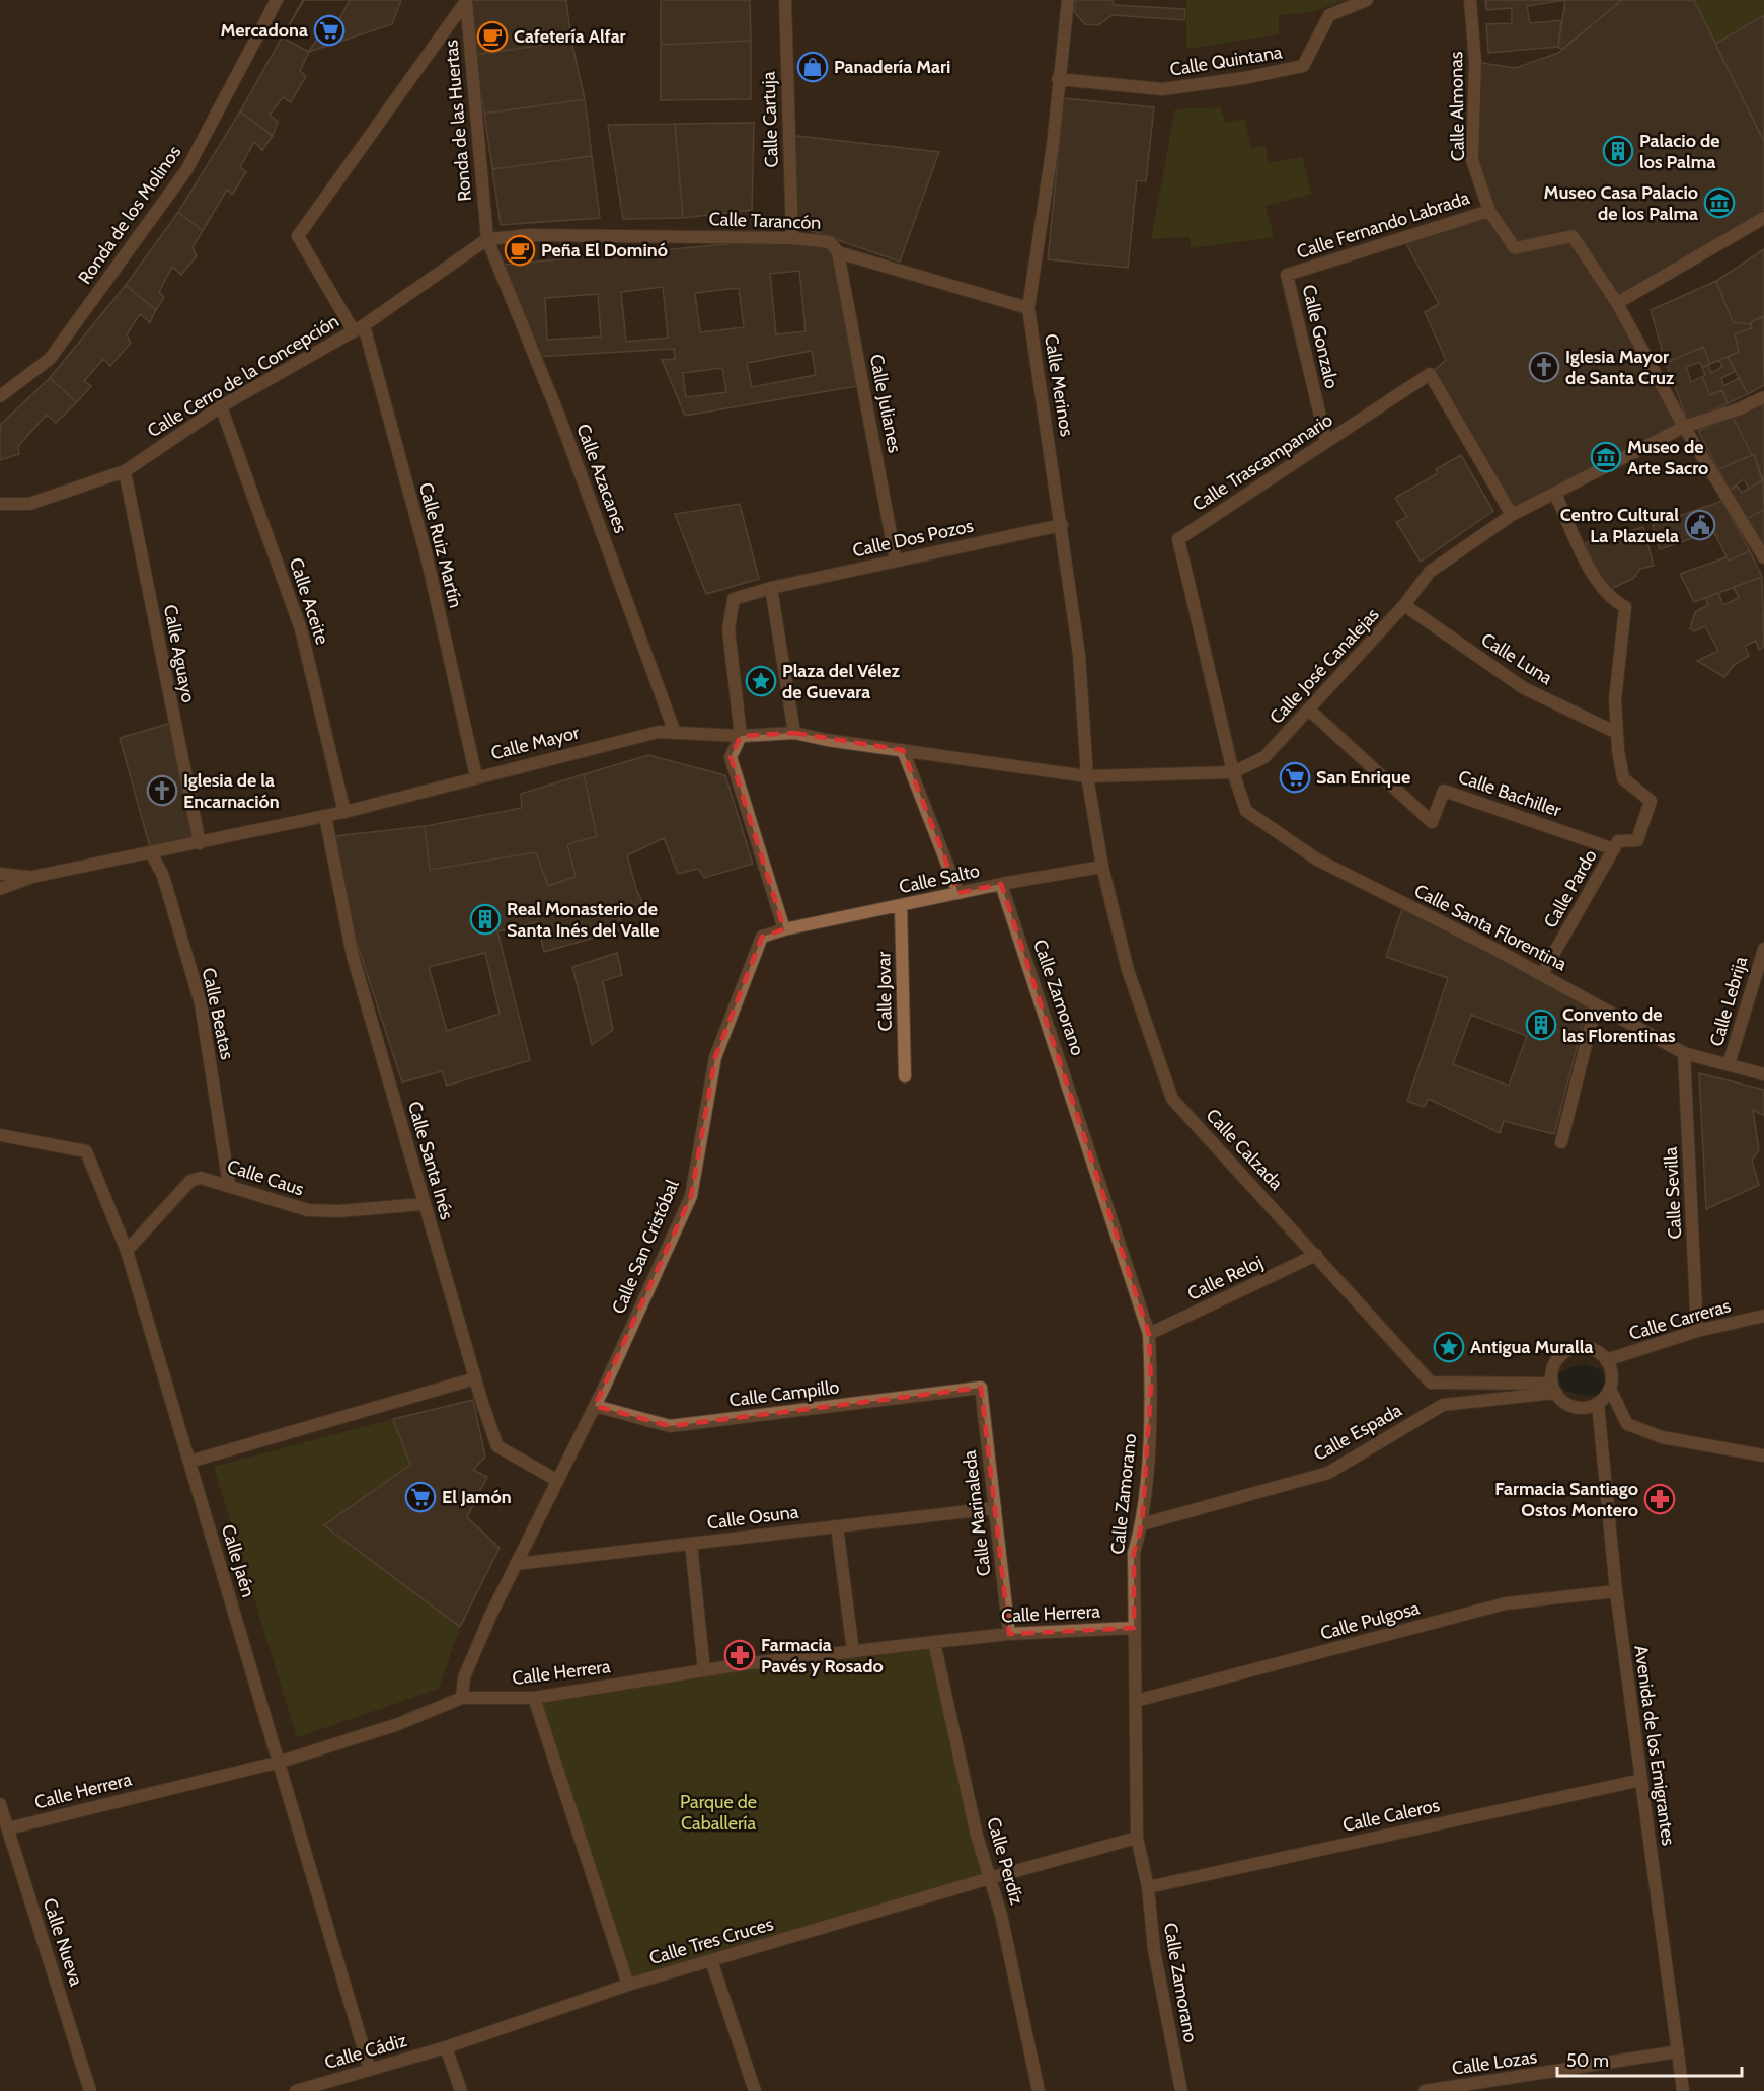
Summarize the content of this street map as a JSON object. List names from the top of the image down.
{
  "streets": {
    "street": [
      "Calle Quintana",
      "Calle Almonas",
      "Calle Cartuja",
      "Ronda de las Huertas",
      "Ronda de los Molinos",
      "Calle Tarancón",
      "Calle Fernando Labrada",
      "Calle Gonzalo",
      "Calle Cerro de la Concepción",
      "Calle Merinos",
      "Calle Julianes",
      "Calle Trascampanario",
      "Calle Azacanes",
      "Calle Dos Pozos",
      "Calle Ruiz Martín",
      "Calle Aceite",
      "Calle Aguayo",
      "Calle Luna",
      "Calle José Canalejas",
      "Calle Mayor",
      "Calle Bachiller",
      "Calle Salto",
      "Calle Pardo",
      "Calle Santa Florentina",
      "Calle Jovar",
      "Calle Zamorano",
      "Calle Lebrija",
      "Calle Beatas",
      "Calle Calzada",
      "Calle Santa Inés",
      "Calle Caus",
      "Calle Sevilla",
      "Calle San Cristóbal",
      "Calle Reloj",
      "Calle Carreras",
      "Calle Campillo",
      "Calle Espada",
      "Calle Marinaleda",
      "Calle Osuna",
      "Calle Jaén",
      "Calle Herrera",
      "Calle Pulgosa",
      "Avenida de los Emigrantes",
      "Calle Caleros",
      "Calle Perdíz",
      "Calle Tres Cruces",
      "Calle Nueva",
      "Calle Cádiz",
      "Calle Lozas"
    ]
  },
  "crossings": [
    ["Calle Quintana", "Calle Merinos"],
    ["Calle Almonas", "Calle Fernando Labrada"],
    ["Calle Cartuja", "Calle Tarancón"],
    ["Ronda de las Huertas", "Calle Tarancón"],
    ["Ronda de las Huertas", "Calle Cerro de la Concepción"],
    ["Ronda de las Huertas", "Calle Azacanes"],
    ["Ronda de las Huertas", "Calle Ruiz Martín"],
    ["Calle Tarancón", "Calle Cerro de la Concepción"],
    ["Calle Tarancón", "Calle Merinos"],
    ["Calle Tarancón", "Calle Julianes"],
    ["Calle Tarancón", "Calle Azacanes"],
    ["Calle Fernando Labrada", "Calle Gonzalo"],
    ["Calle Gonzalo", "Calle Trascampanario"],
    ["Calle Cerro de la Concepción", "Calle Azacanes"],
    ["Calle Cerro de la Concepción", "Calle Ruiz Martín"],
    ["Calle Cerro de la Concepción", "Calle Aceite"],
    ["Calle Cerro de la Concepción", "Calle Aguayo"],
    ["Calle Merinos", "Calle Dos Pozos"],
    ["Calle Merinos", "Calle José Canalejas"],
    ["Calle Merinos", "Calle Mayor"],
    ["Calle Merinos", "Calle Calzada"],
    ["Calle Julianes", "Calle Dos Pozos"],
    ["Calle Trascampanario", "Calle José Canalejas"],
    ["Calle Trascampanario", "Calle Santa Florentina"],
    ["Calle Azacanes", "Calle Mayor"],
    ["Calle Dos Pozos", "Calle Mayor"],
    ["Calle Ruiz Martín", "Calle Mayor"],
    ["Calle Aceite", "Calle Mayor"],
    ["Calle Aguayo", "Calle Mayor"],
    ["Calle Luna", "Calle José Canalejas"],
    ["Calle Luna", "Calle Pardo"],
    ["Calle José Canalejas", "Calle Mayor"],
    ["Calle José Canalejas", "Calle Bachiller"],
    ["Calle José Canalejas", "Calle Santa Florentina"],
    ["Calle José Canalejas", "Calle Calzada"],
    ["Calle Mayor", "Calle Beatas"],
    ["Calle Mayor", "Calle Calzada"],
    ["Calle Mayor", "Calle Santa Inés"],
    ["Calle Bachiller", "Calle Pardo"],
    ["Calle Salto", "Calle Jovar"],
    ["Calle Salto", "Calle Zamorano"],
    ["Calle Salto", "Calle Calzada"],
    ["Calle Salto", "Calle San Cristóbal"],
    ["Calle Pardo", "Calle Santa Florentina"],
    ["Calle Santa Florentina", "Calle Lebrija"],
    ["Calle Santa Florentina", "Calle Sevilla"],
    ["Calle Zamorano", "Calle Reloj"],
    ["Calle Zamorano", "Calle Espada"],
    ["Calle Zamorano", "Calle Herrera"],
    ["Calle Zamorano", "Calle Pulgosa"],
    ["Calle Zamorano", "Calle Caleros"],
    ["Calle Zamorano", "Calle Tres Cruces"],
    ["Calle Beatas", "Calle Caus"],
    ["Calle Calzada", "Calle Reloj"],
    ["Calle Calzada", "Calle Carreras"],
    ["Calle Calzada", "Calle Espada"],
    ["Calle Calzada", "Avenida de los Emigrantes"],
    ["Calle Santa Inés", "Calle Caus"],
    ["Calle Santa Inés", "Calle San Cristóbal"],
    ["Calle Caus", "Calle Jaén"],
    ["Calle Sevilla", "Calle Carreras"],
    ["Calle San Cristóbal", "Calle Campillo"],
    ["Calle San Cristóbal", "Calle Osuna"],
    ["Calle San Cristóbal", "Calle Herrera"],
    ["Calle Carreras", "Calle Espada"],
    ["Calle Carreras", "Avenida de los Emigrantes"],
    ["Calle Campillo", "Calle Marinaleda"],
    ["Calle Espada", "Avenida de los Emigrantes"],
    ["Calle Marinaleda", "Calle Osuna"],
    ["Calle Marinaleda", "Calle Herrera"],
    ["Calle Jaén", "Calle Herrera"],
    ["Calle Jaén", "Calle Cádiz"],
    ["Calle Herrera", "Calle Perdíz"],
    ["Calle Herrera", "Calle Nueva"],
    ["Calle Pulgosa", "Avenida de los Emigrantes"],
    ["Avenida de los Emigrantes", "Calle Caleros"],
    ["Avenida de los Emigrantes", "Calle Lozas"],
    ["Calle Perdíz", "Calle Tres Cruces"],
    ["Calle Tres Cruces", "Calle Cádiz"]
  ],
  "parks": ["Parque de Caballería"],
  "places": {
    "supermarket": ["Mercadona", "San Enrique", "El Jamón"],
    "cafe": ["Cafetería Alfar", "Peña El Dominó"],
    "shop": ["Panadería Mari"],
    "building": ["Palacio de los Palma", "Real Monasterio de Santa Inés del Valle", "Convento de las Florentinas"],
    "museum": ["Museo Casa Palacio de los Palma", "Museo de Arte Sacro"],
    "church": ["Iglesia Mayor de Santa Cruz", "Iglesia de la Encarnación"],
    "public building": ["Centro Cultural La Plazuela"],
    "place": ["Plaza del Vélez de Guevara", "Antigua Muralla"],
    "pharmacy": ["Farmacia Santiago Ostos Montero", "Farmacia Pavés y Rosado"]
  },
  "scale_bar": "50 m"
}
